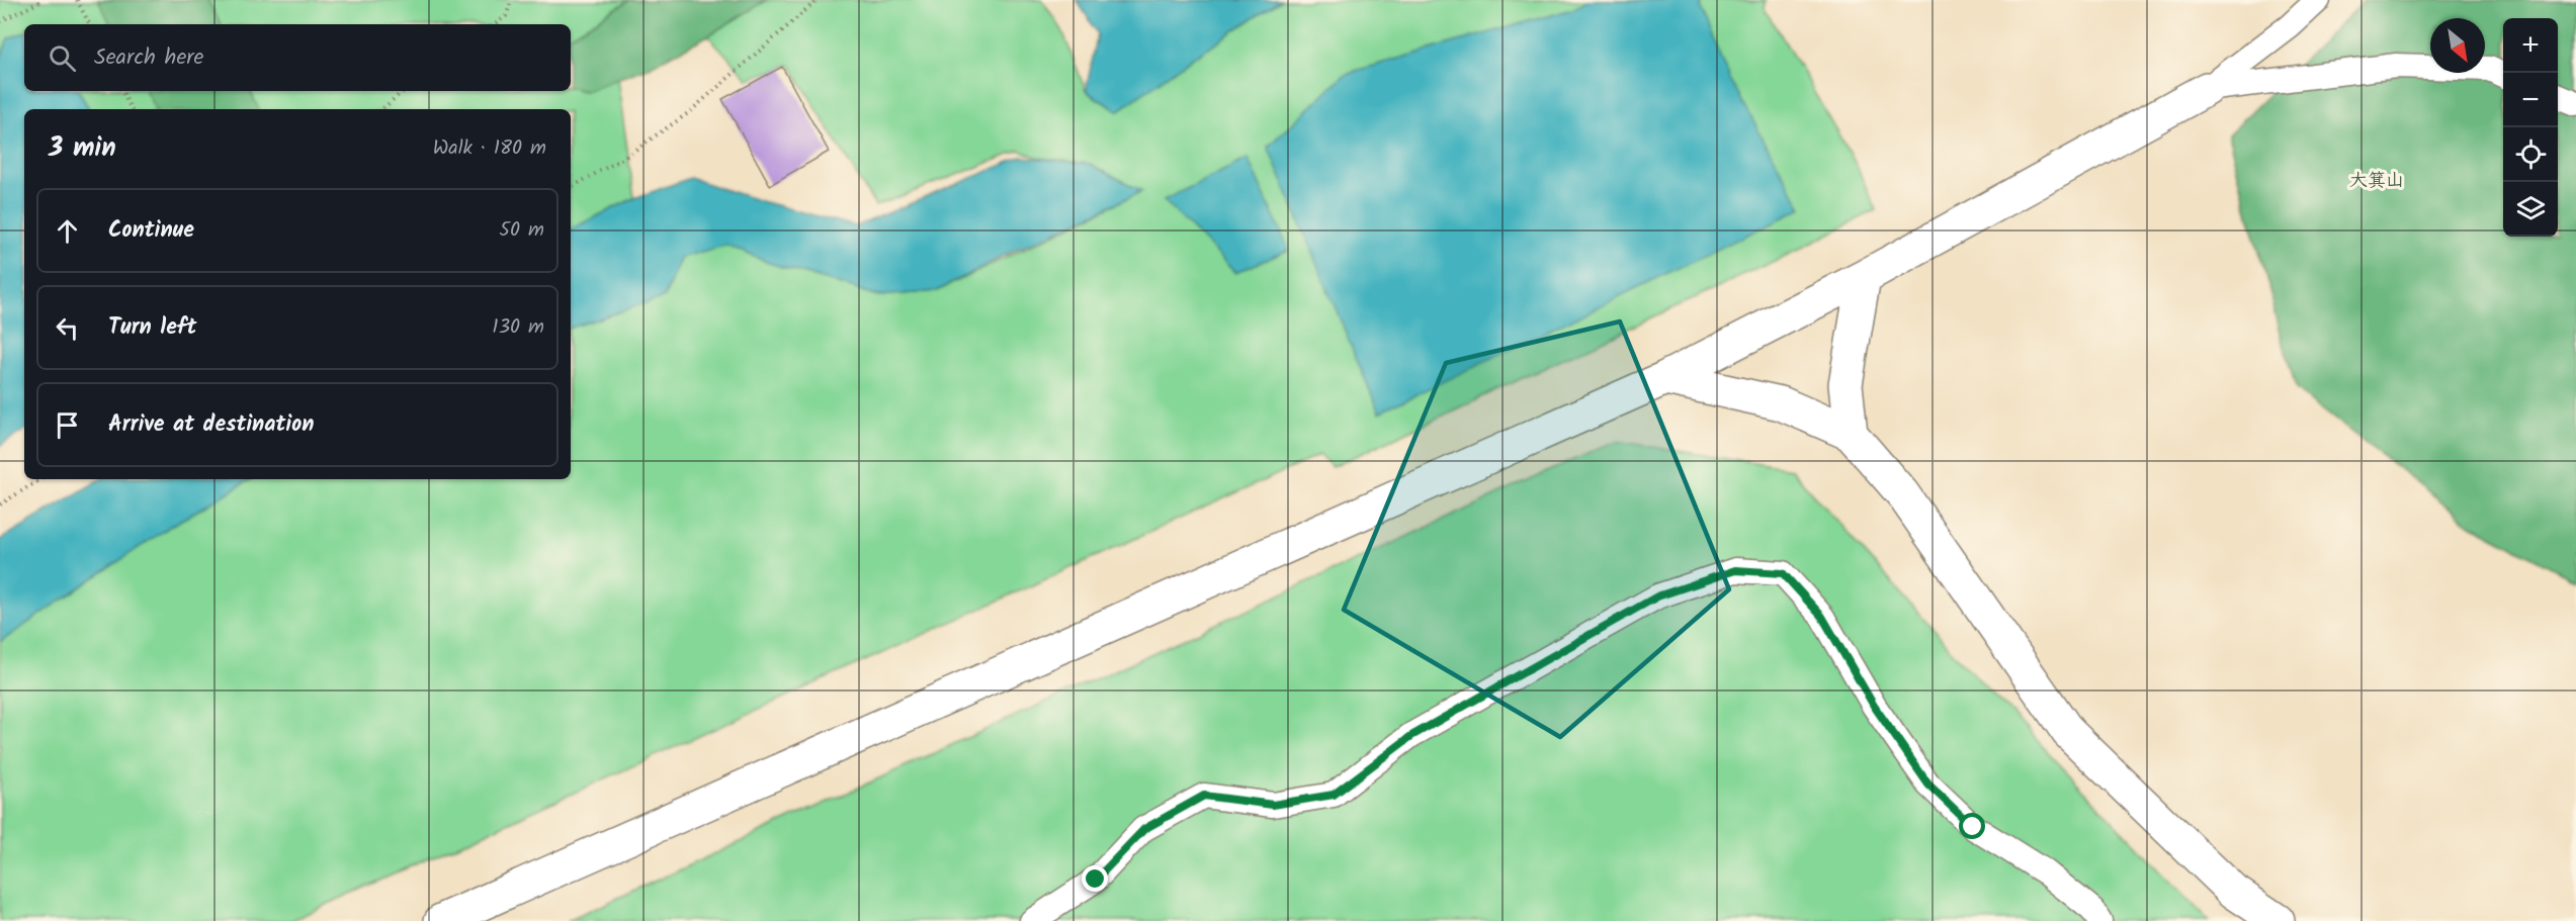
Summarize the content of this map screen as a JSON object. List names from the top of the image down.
{
  "parks": ["大箕山"],
  "north": "bottom right",
  "page": {
    "map_buttons": ["+", "−"],
    "search": "Search here",
    "heading": ["3 min", "Walk · 180 m"],
    "list": [
      ["Continue", "50 m"],
      ["Turn left", "130 m"],
      "Arrive at destination"
    ]
  }
}
